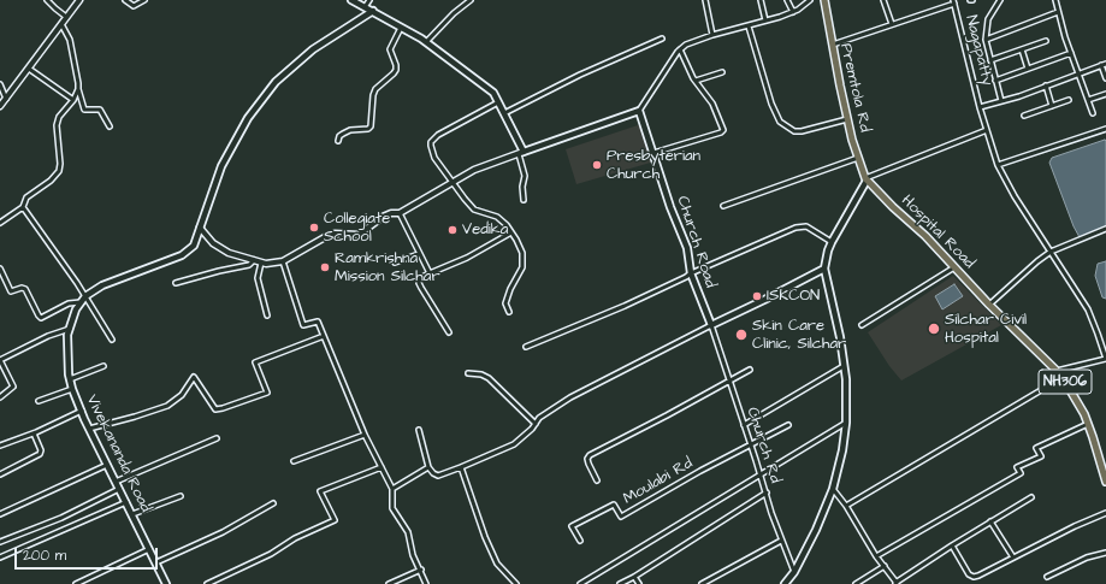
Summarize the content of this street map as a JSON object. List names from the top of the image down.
{
  "streets": {
    "highway": ["Premtola Rd", "Hospital Road", "NH306"],
    "main road": ["Church Road", "Vivekananda Road"],
    "street": ["Nagapatty", "Church Rd", "Moulabi Rd"]
  },
  "crossings": [
    ["Premtola Rd", "Hospital Road"],
    ["Hospital Road", "NH306"],
    ["Church Road", "Church Rd"],
    ["Church Rd", "Moulabi Rd"]
  ],
  "places": [
    "Presbyterian Church",
    "Collegiate School",
    "Vedika",
    "Ramkrishna Mission Silchar",
    "ISKCON",
    "Silchar Civil Hospital",
    "Skin Care Clinic, Silchar"
  ],
  "scale_bar": "200 m"
}
